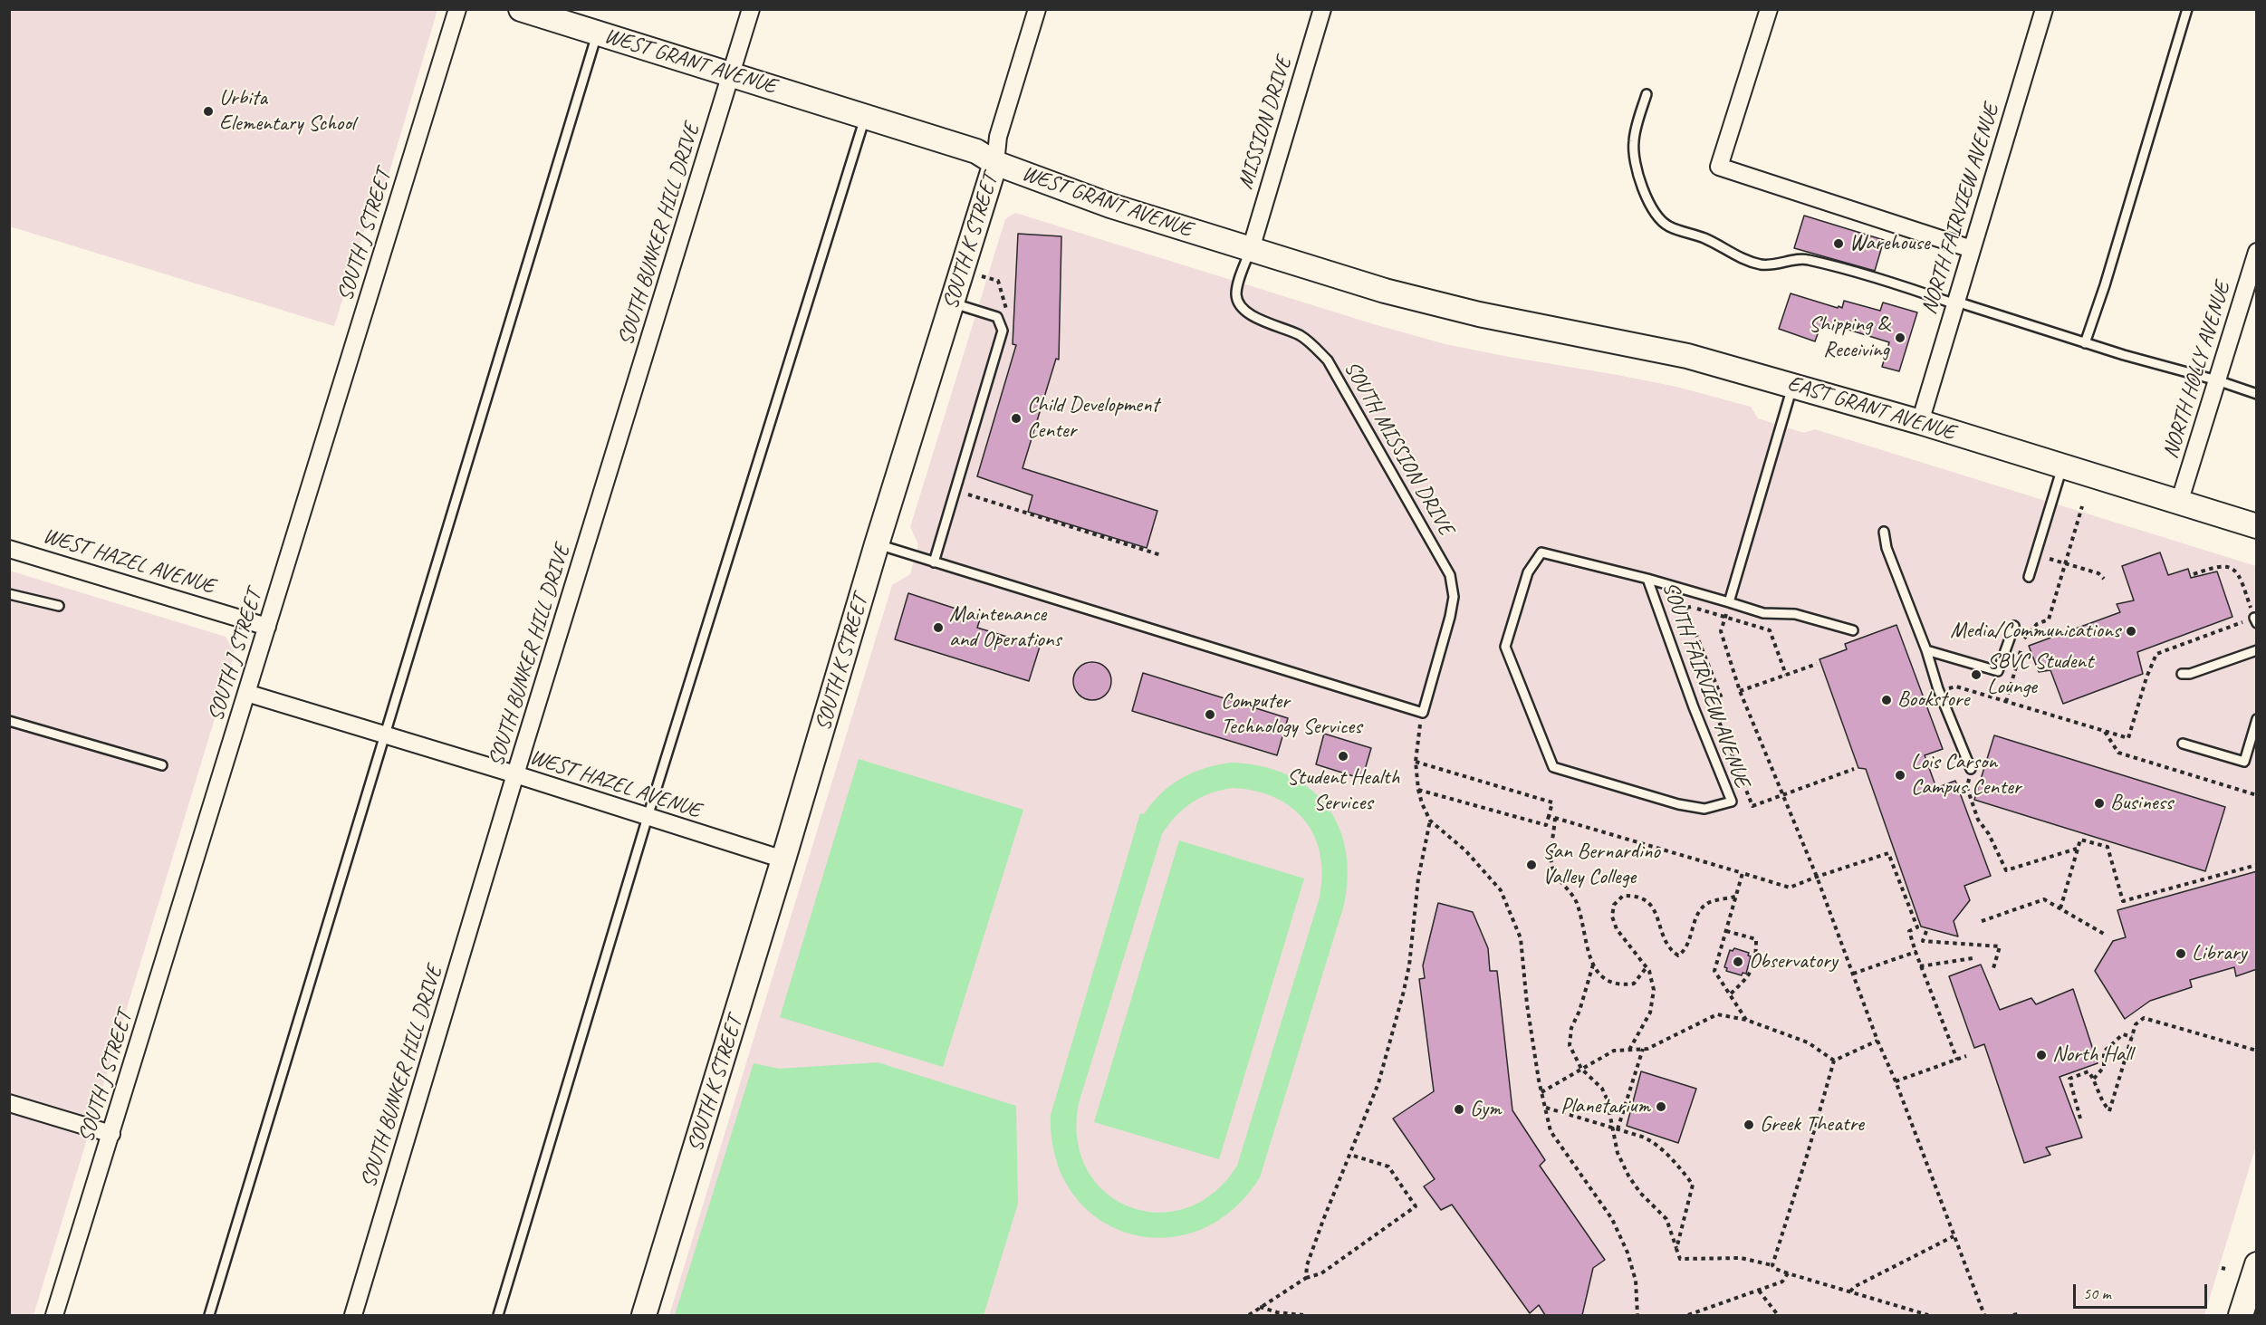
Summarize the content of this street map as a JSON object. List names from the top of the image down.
{
  "streets": {
    "street": [
      "WEST GRANT AVENUE",
      "MISSION DRIVE",
      "NORTH FAIRVIEW AVENUE",
      "SOUTH BUNKER HILL DRIVE",
      "SOUTH J STREET",
      "SOUTH K STREET",
      "NORTH HOLLY AVENUE",
      "EAST GRANT AVENUE",
      "WEST HAZEL AVENUE"
    ],
    "lane": ["SOUTH MISSION DRIVE", "SOUTH FAIRVIEW AVENUE"]
  },
  "crossings": [
    ["WEST GRANT AVENUE", "MISSION DRIVE"],
    ["WEST GRANT AVENUE", "SOUTH BUNKER HILL DRIVE"],
    ["WEST GRANT AVENUE", "SOUTH K STREET"],
    ["WEST GRANT AVENUE", "EAST GRANT AVENUE"],
    ["WEST GRANT AVENUE", "SOUTH MISSION DRIVE"],
    ["MISSION DRIVE", "SOUTH MISSION DRIVE"],
    ["NORTH FAIRVIEW AVENUE", "EAST GRANT AVENUE"],
    ["SOUTH BUNKER HILL DRIVE", "WEST HAZEL AVENUE"],
    ["SOUTH J STREET", "WEST HAZEL AVENUE"],
    ["SOUTH K STREET", "WEST HAZEL AVENUE"],
    ["NORTH HOLLY AVENUE", "EAST GRANT AVENUE"]
  ],
  "places": [
    "Urbita Elementary School",
    "Warehouse",
    "Shipping & Receiving",
    "Child Development Center",
    "Maintenance and Operations",
    "Media/Communications",
    "SBVC Student Lounge",
    "Bookstore",
    "Computer Technology Services",
    "Student Health Services",
    "Lois Carson Campus Center",
    "Business",
    "San Bernardino Valley College",
    "Library",
    "Observatory",
    "North Hall",
    "Planetarium",
    "Gym",
    "Greek Theatre"
  ],
  "scale_bar": "50 m"
}
